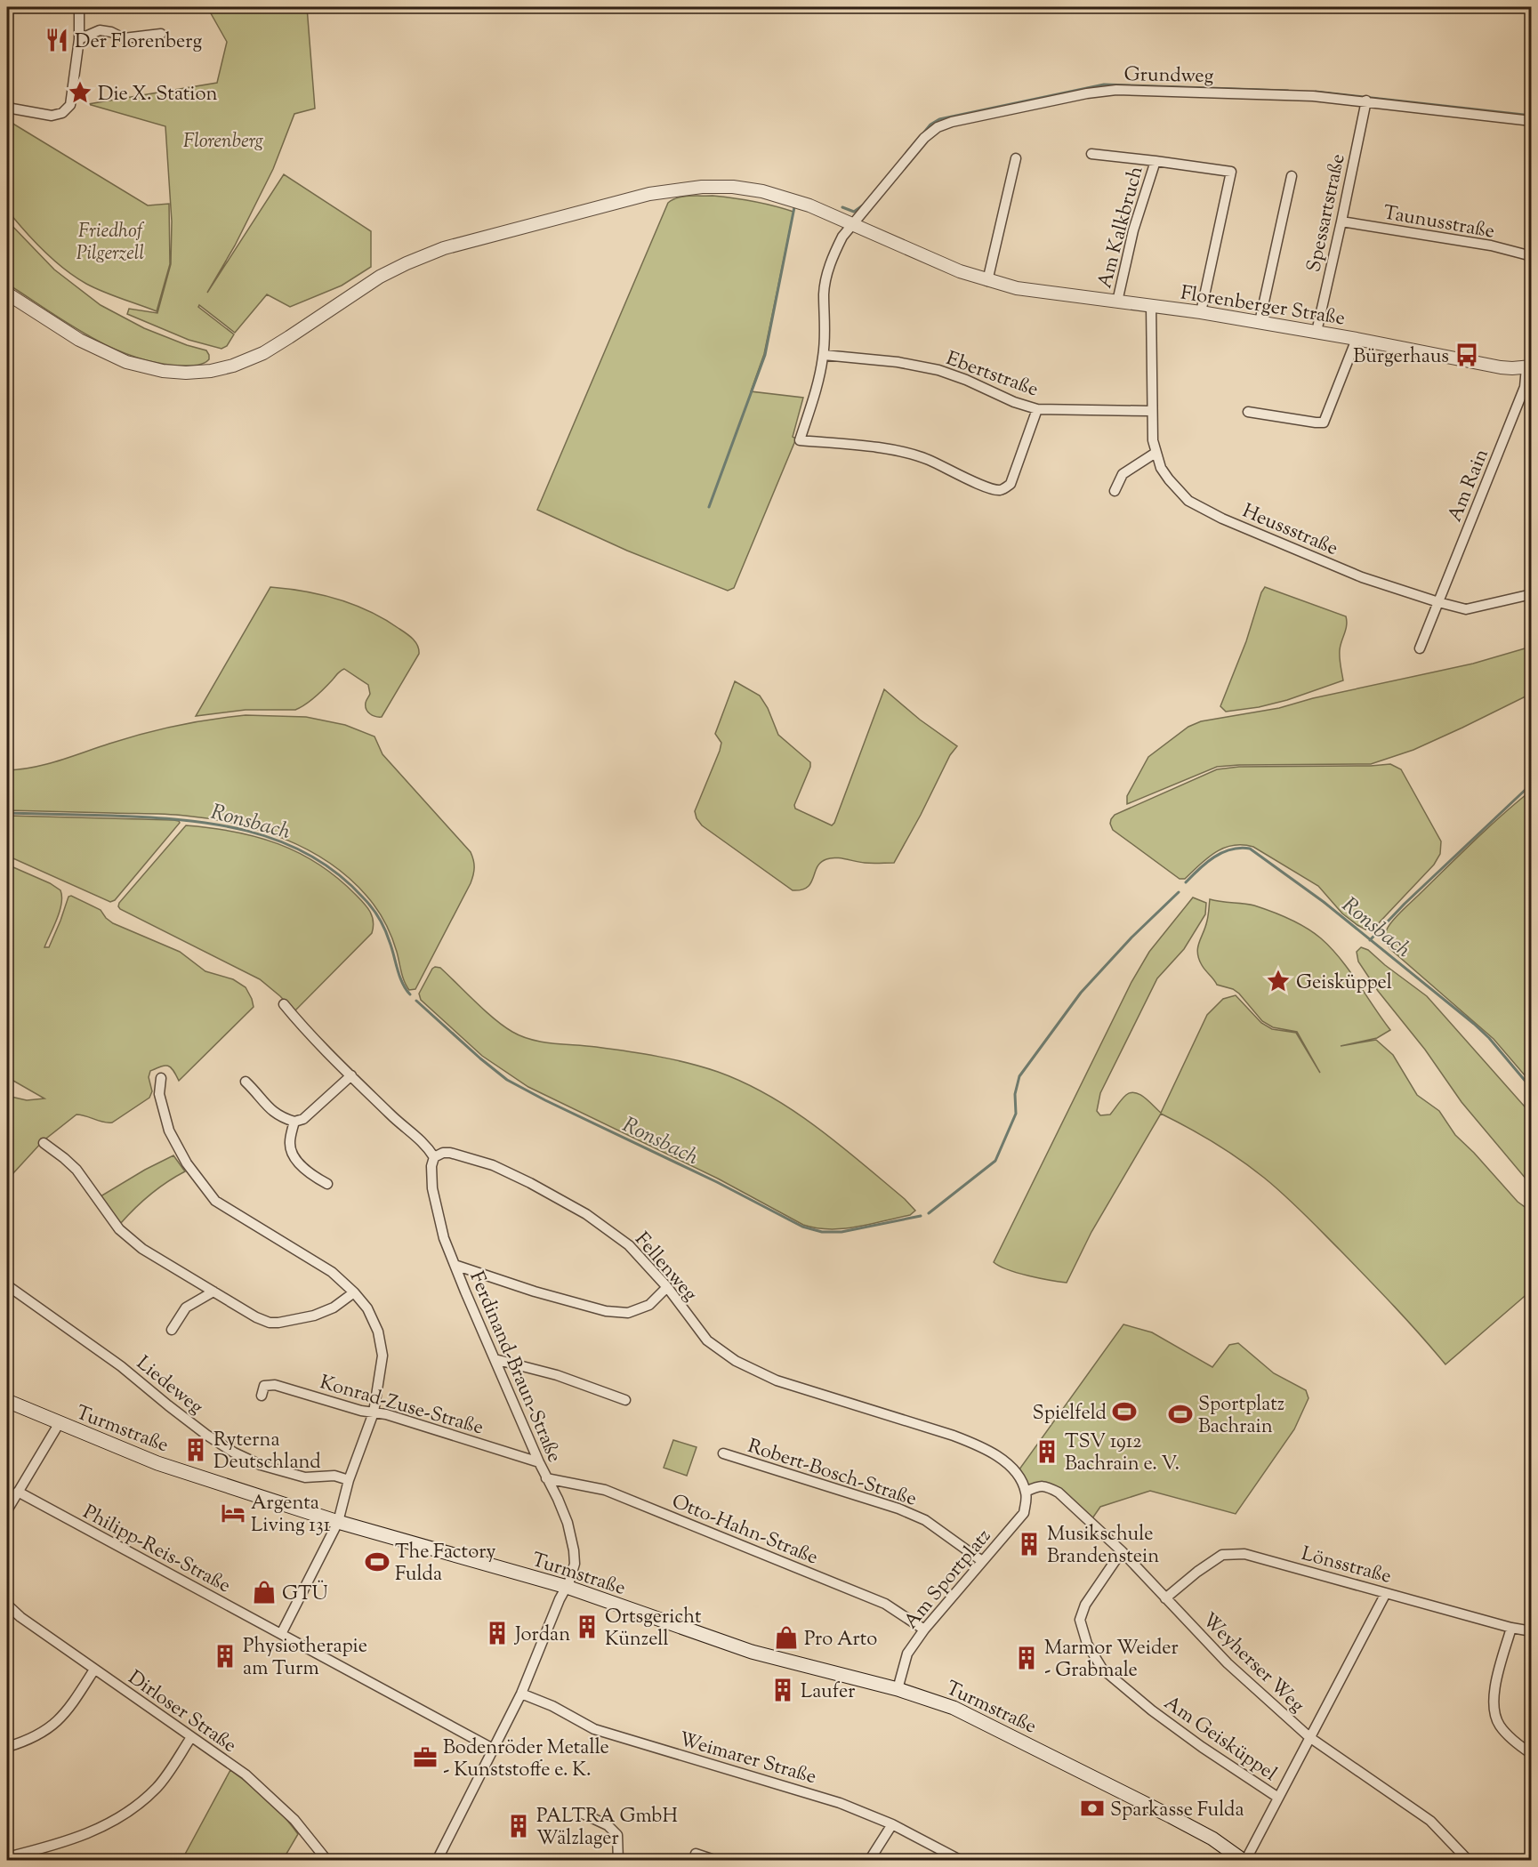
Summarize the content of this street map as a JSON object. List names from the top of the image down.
{
  "streets": {
    "main road": ["Turmstraße"],
    "street": [
      "Grundweg",
      "Spessartstraße",
      "Taunusstraße",
      "Am Kalkbruch",
      "Florenberger Straße",
      "Ebertstraße",
      "Am Rain",
      "Heussstraße",
      "Fellenweg",
      "Ferdinand-Braun-Straße",
      "Liedeweg",
      "Konrad-Zuse-Straße",
      "Robert-Bosch-Straße",
      "Otto-Hahn-Straße",
      "Philipp-Reis-Straße",
      "Lönsstraße",
      "Am Sportplatz",
      "Weyherser Weg",
      "Dirloser Straße",
      "Am Geisküppel",
      "Weimarer Straße"
    ]
  },
  "crossings": [
    ["Grundweg", "Spessartstraße"],
    ["Grundweg", "Florenberger Straße"],
    ["Grundweg", "Ebertstraße"],
    ["Spessartstraße", "Taunusstraße"],
    ["Spessartstraße", "Florenberger Straße"],
    ["Am Kalkbruch", "Florenberger Straße"],
    ["Florenberger Straße", "Am Rain"],
    ["Florenberger Straße", "Heussstraße"],
    ["Ebertstraße", "Heussstraße"],
    ["Am Rain", "Heussstraße"],
    ["Fellenweg", "Ferdinand-Braun-Straße"],
    ["Fellenweg", "Am Sportplatz"],
    ["Fellenweg", "Weyherser Weg"],
    ["Ferdinand-Braun-Straße", "Konrad-Zuse-Straße"],
    ["Ferdinand-Braun-Straße", "Turmstraße"],
    ["Ferdinand-Braun-Straße", "Otto-Hahn-Straße"],
    ["Ferdinand-Braun-Straße", "Philipp-Reis-Straße"],
    ["Ferdinand-Braun-Straße", "Weimarer Straße"],
    ["Turmstraße", "Am Sportplatz"],
    ["Robert-Bosch-Straße", "Am Sportplatz"],
    ["Otto-Hahn-Straße", "Am Sportplatz"],
    ["Lönsstraße", "Weyherser Weg"],
    ["Am Sportplatz", "Weyherser Weg"],
    ["Weyherser Weg", "Am Geisküppel"]
  ],
  "water": ["Ronsbach"],
  "parks": ["Florenberg", "Friedhof Pilgerzell"],
  "places": {
    "restaurant": ["Der Florenberg"],
    "place": ["Die X. Station", "Geisküppel"],
    "bus stop": ["Bürgerhaus"],
    "sports": ["Spielfeld", "Sportplatz Bachrain", "The Factory Fulda"],
    "building": [
      "Ryterna Deutschland",
      "TSV 1912 Bachrain e. V.",
      "Musikschule Brandenstein",
      "Ortsgericht Künzell",
      "Jordan",
      "Physiotherapie am Turm",
      "Marmor Weider - Grabmale",
      "Laufer",
      "PALTRA GmbH Wälzlager"
    ],
    "hotel": ["Argenta Living 131"],
    "shop": ["GTÜ", "Pro Arto"],
    "office": ["Bodenröder Metalle - Kunststoffe e. K."],
    "bank": ["Sparkasse Fulda"]
  }
}
